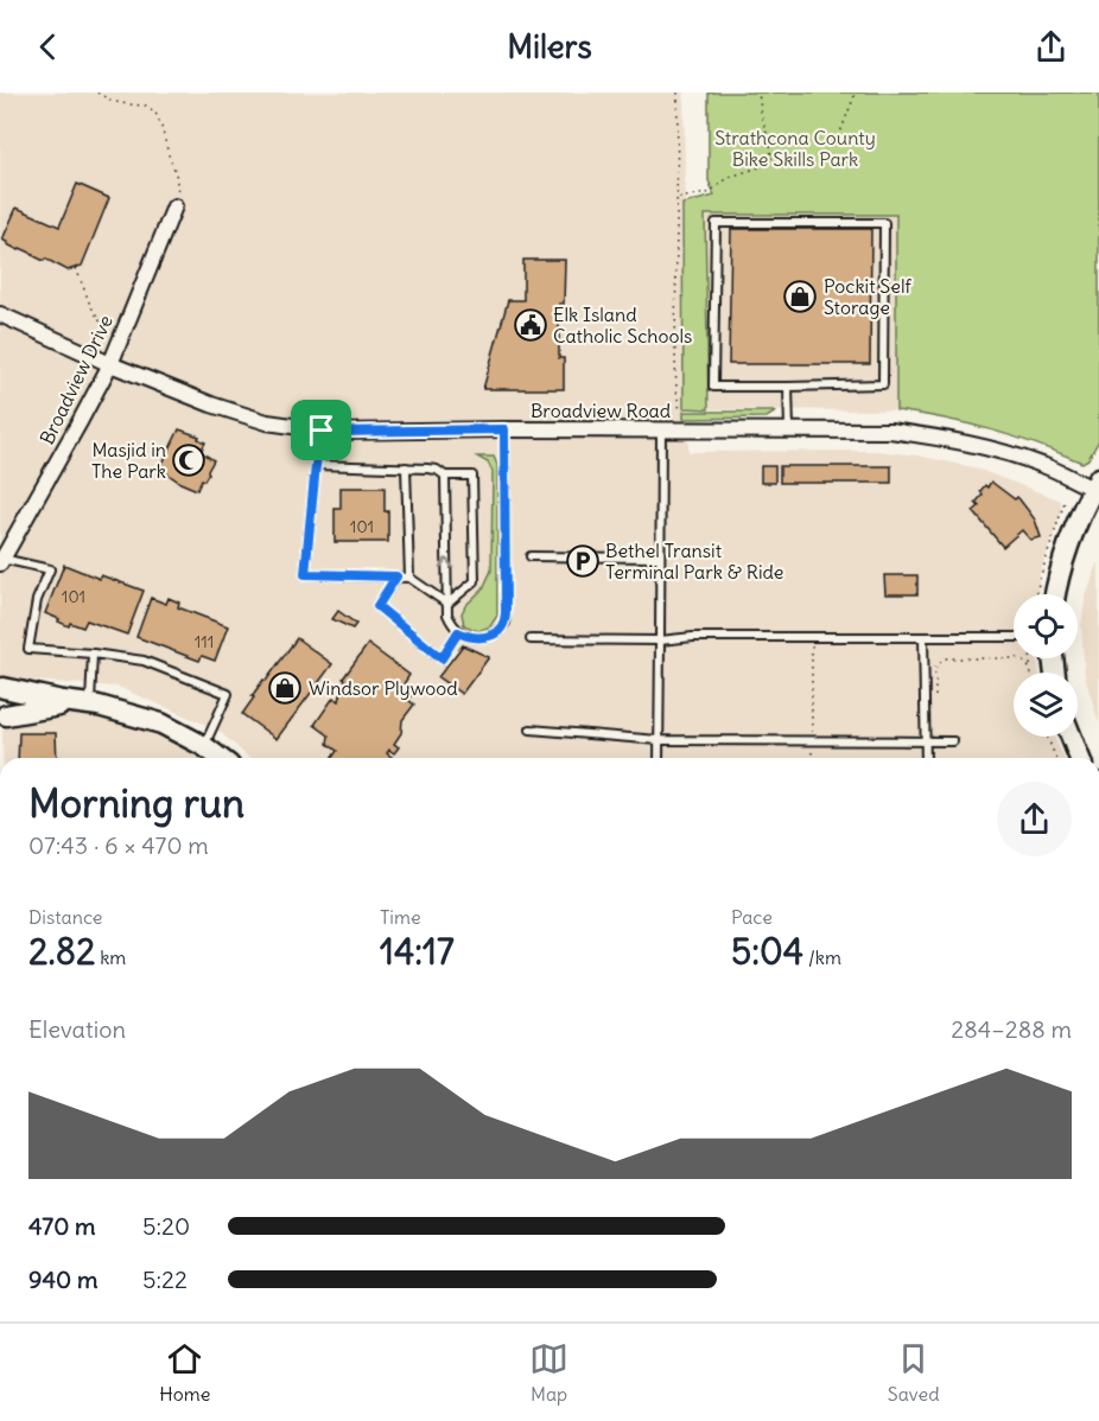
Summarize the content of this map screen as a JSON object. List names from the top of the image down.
{
  "streets": {
    "street": ["Broadview Drive", "Broadview Road"]
  },
  "crossings": [
    ["Broadview Drive", "Broadview Road"]
  ],
  "parks": ["Strathcona County Bike Skills Park"],
  "places": {
    "shop": ["Pockit Self Storage", "Windsor Plywood"],
    "public building": ["Elk Island Catholic Schools"],
    "mosque": ["Masjid in The Park"],
    "parking": ["Bethel Transit Terminal Park & Ride"]
  },
  "house_numbers": ["101", "101", "111"],
  "page": {
    "header": "Milers",
    "heading": ["Morning run", "07:43 · 6 × 470 m"],
    "stats": [
      ["Distance", "2.82 km"],
      ["Time", "14:17"],
      ["Pace", "5:04 /km"]
    ],
    "chart": ["Elevation", "284–288 m"],
    "list": [
      {
        "name": "470 m",
        "note": "5:20"
      },
      {
        "name": "940 m",
        "note": "5:22"
      }
    ],
    "tabs": ["Home", "Map", "Saved"]
  }
}
